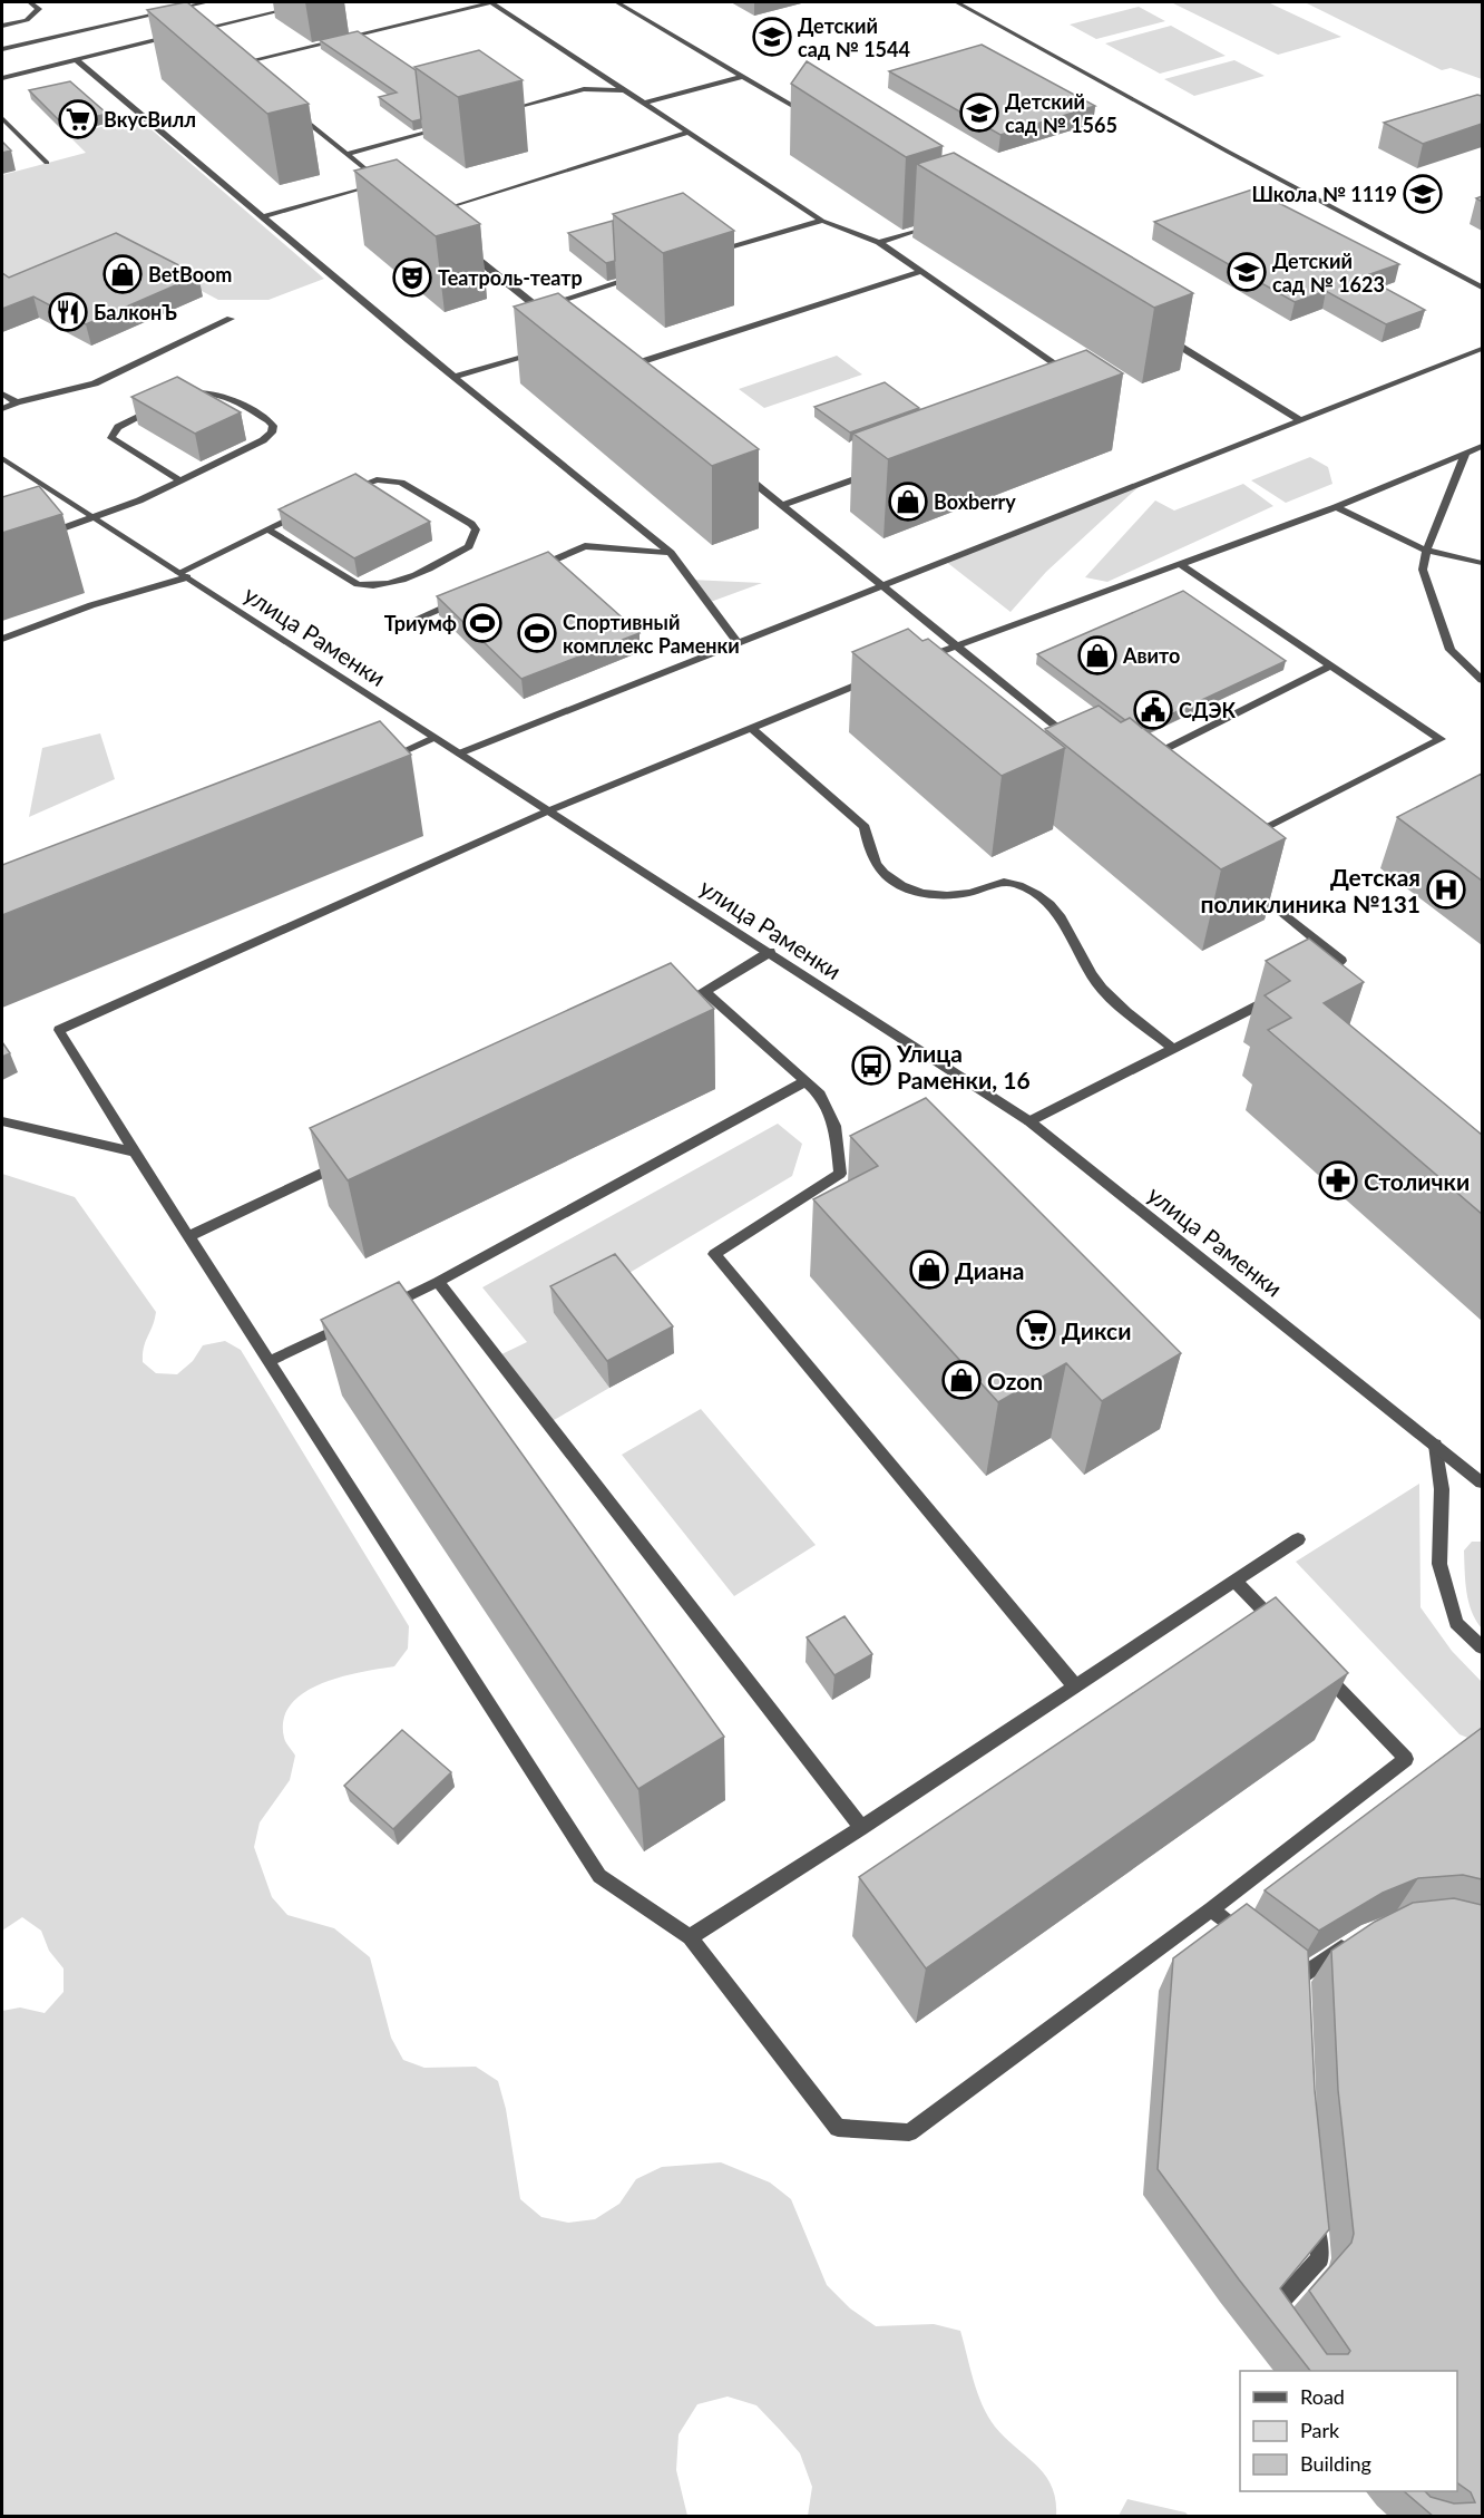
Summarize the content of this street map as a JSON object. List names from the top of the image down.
{
  "streets": {
    "street": ["улица Раменки"]
  },
  "places": {
    "school or university": [
      "Детский сад № 1544",
      "Детский сад № 1565",
      "Школа № 1119",
      "Детский сад № 1623"
    ],
    "supermarket": ["ВкусВилл", "Дикси"],
    "shop": [
      "BetBoom",
      "Boxberry",
      "Авито",
      "Диана",
      "Ozon"
    ],
    "theatre": ["Театроль-театр"],
    "restaurant": ["БалконЪ"],
    "sports": ["Триумф", "Спортивный комплекс Раменки"],
    "public building": ["СДЭК"],
    "hospital": ["Детская поликлиника №131"],
    "bus stop": ["Улица Раменки, 16"],
    "pharmacy": ["Столички"]
  },
  "legend": ["Road", "Park", "Building"]
}
